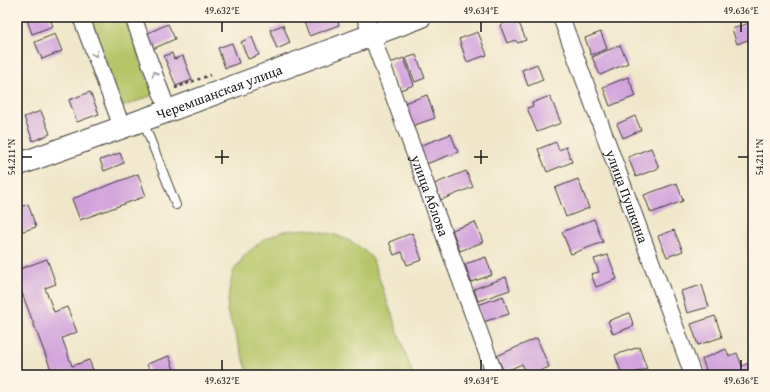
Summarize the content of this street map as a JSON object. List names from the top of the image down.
{
  "streets": {
    "main road": ["Черемшанская улица"],
    "street": ["улица Аблова", "улица Пушкина"]
  },
  "crossings": [
    ["Черемшанская улица", "улица Аблова"]
  ],
  "coordinates": [
    "49.632°E",
    "49.634°E",
    "49.636°E",
    "54.211°N"
  ]
}
